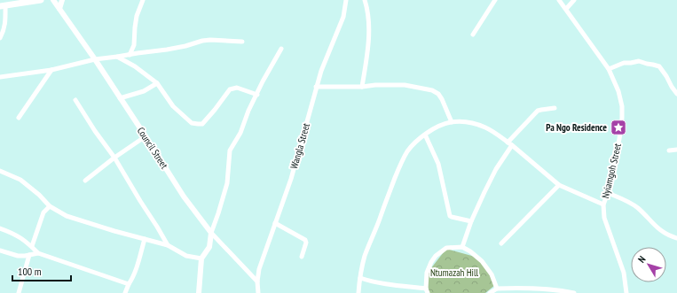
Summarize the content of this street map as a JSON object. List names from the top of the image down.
{
  "streets": {
    "street": ["Wangla Street", "Council Street", "Nyiamgoh Street"]
  },
  "parks": ["Ntumazah Hill"],
  "places": {
    "place": ["Pa Ngo Residence"]
  },
  "scale_bar": "100 m",
  "north": "top left"
}
